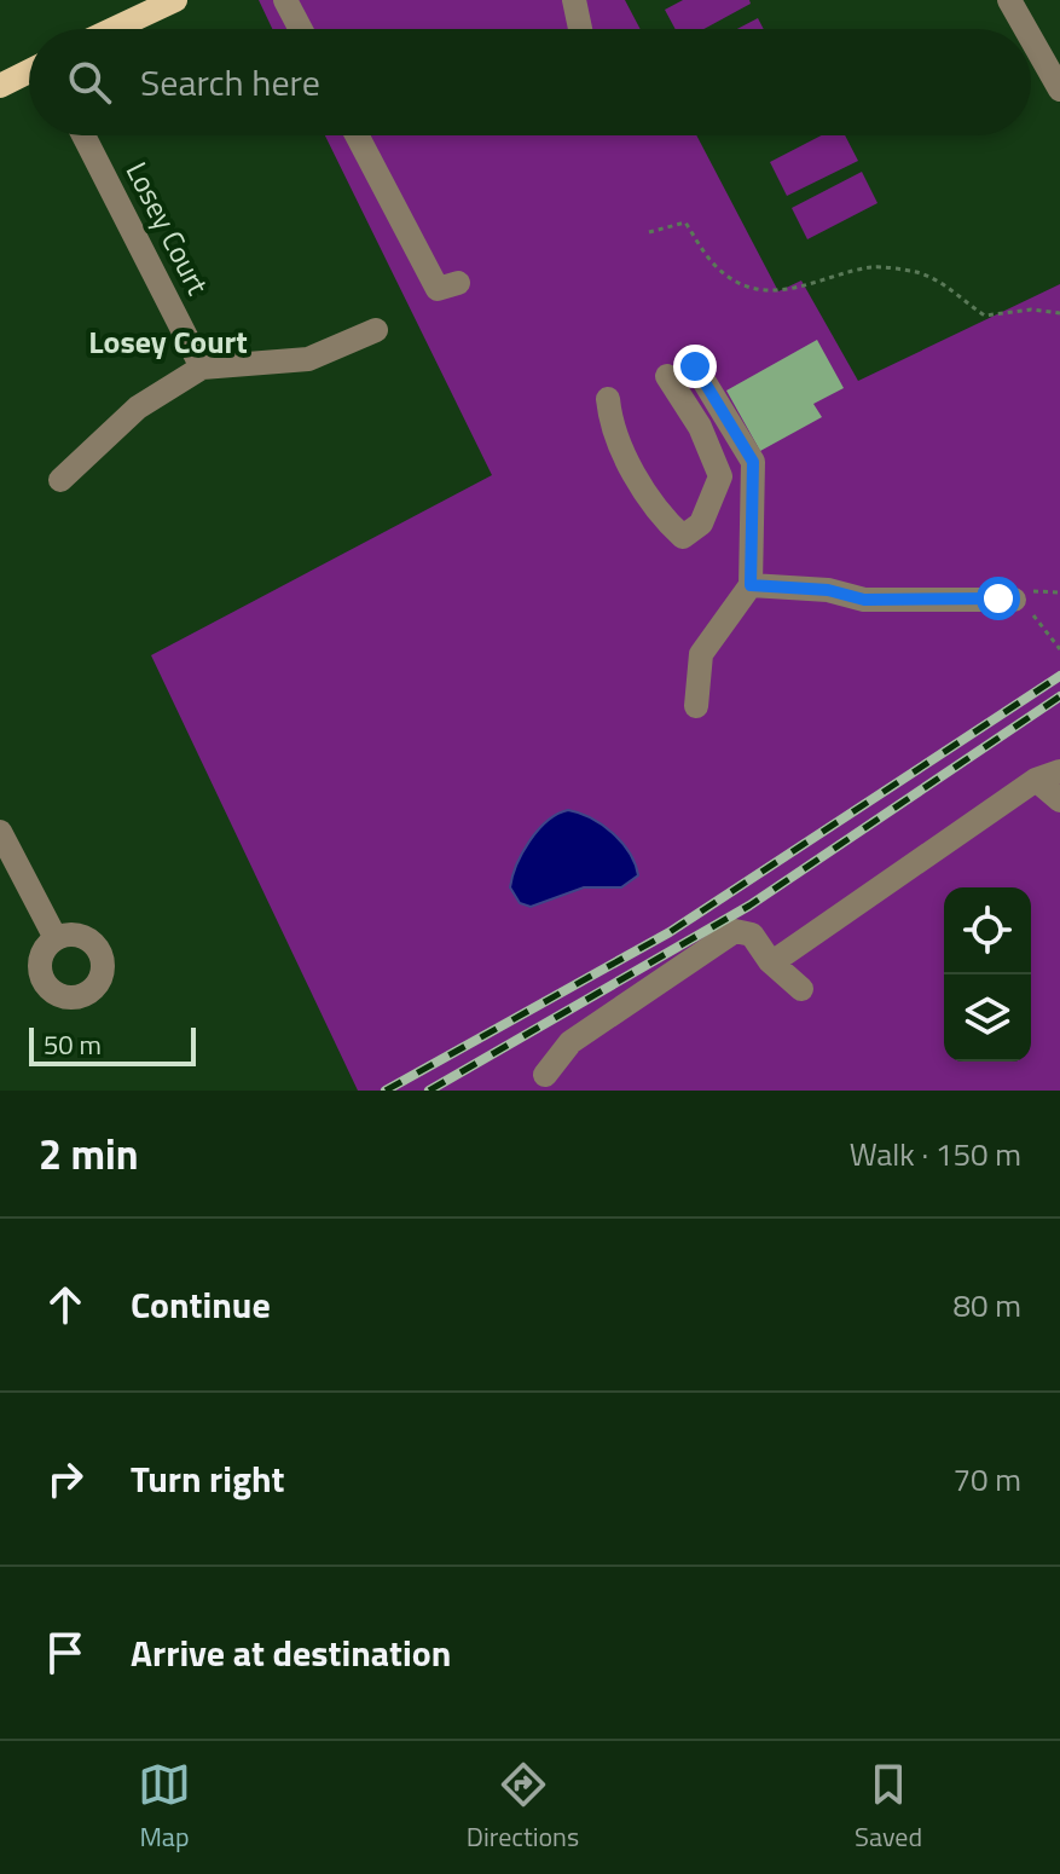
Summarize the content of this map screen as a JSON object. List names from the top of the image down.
{
  "streets": {
    "street": ["Losey Court"]
  },
  "districts": ["Losey Court"],
  "scale_bar": "50 m",
  "page": {
    "search": "Search here",
    "scale": "50 m",
    "heading": ["2 min", "Walk · 150 m"],
    "list": [
      ["Continue", "80 m"],
      ["Turn right", "70 m"],
      "Arrive at destination"
    ],
    "nav": ["Map", "Directions", "Saved"]
  }
}
